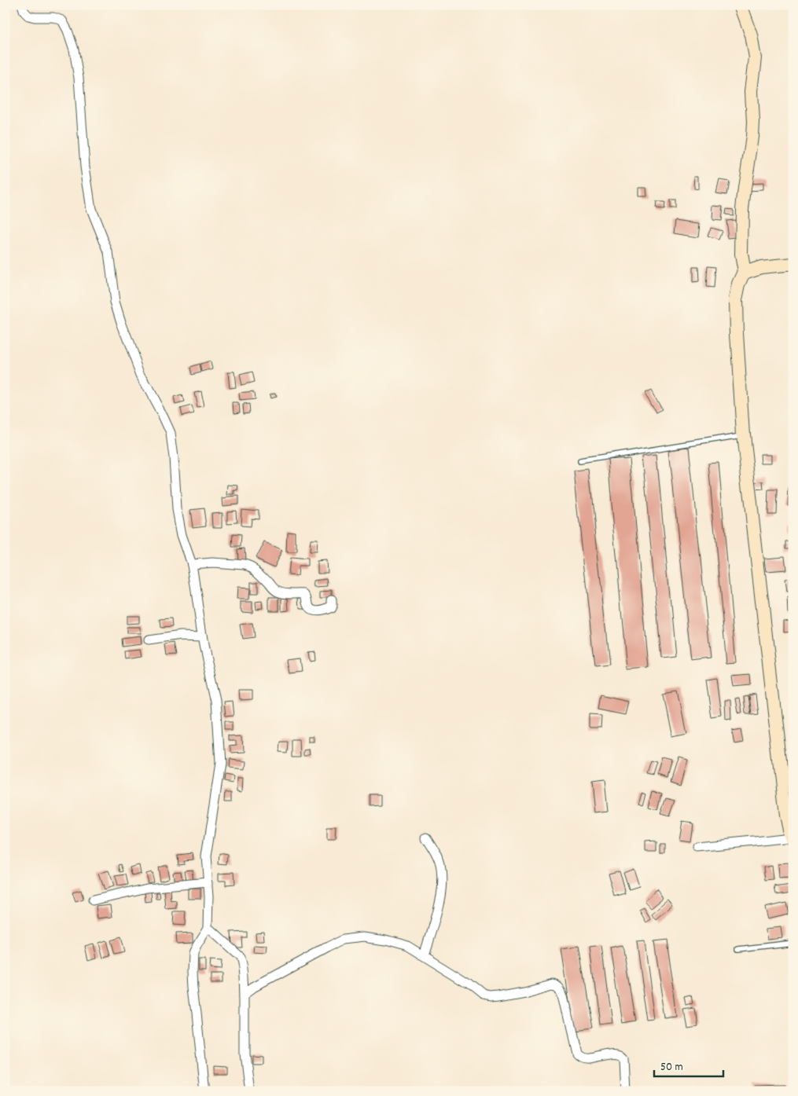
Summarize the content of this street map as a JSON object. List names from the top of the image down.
{
  "scale_bar": "50 m"
}
